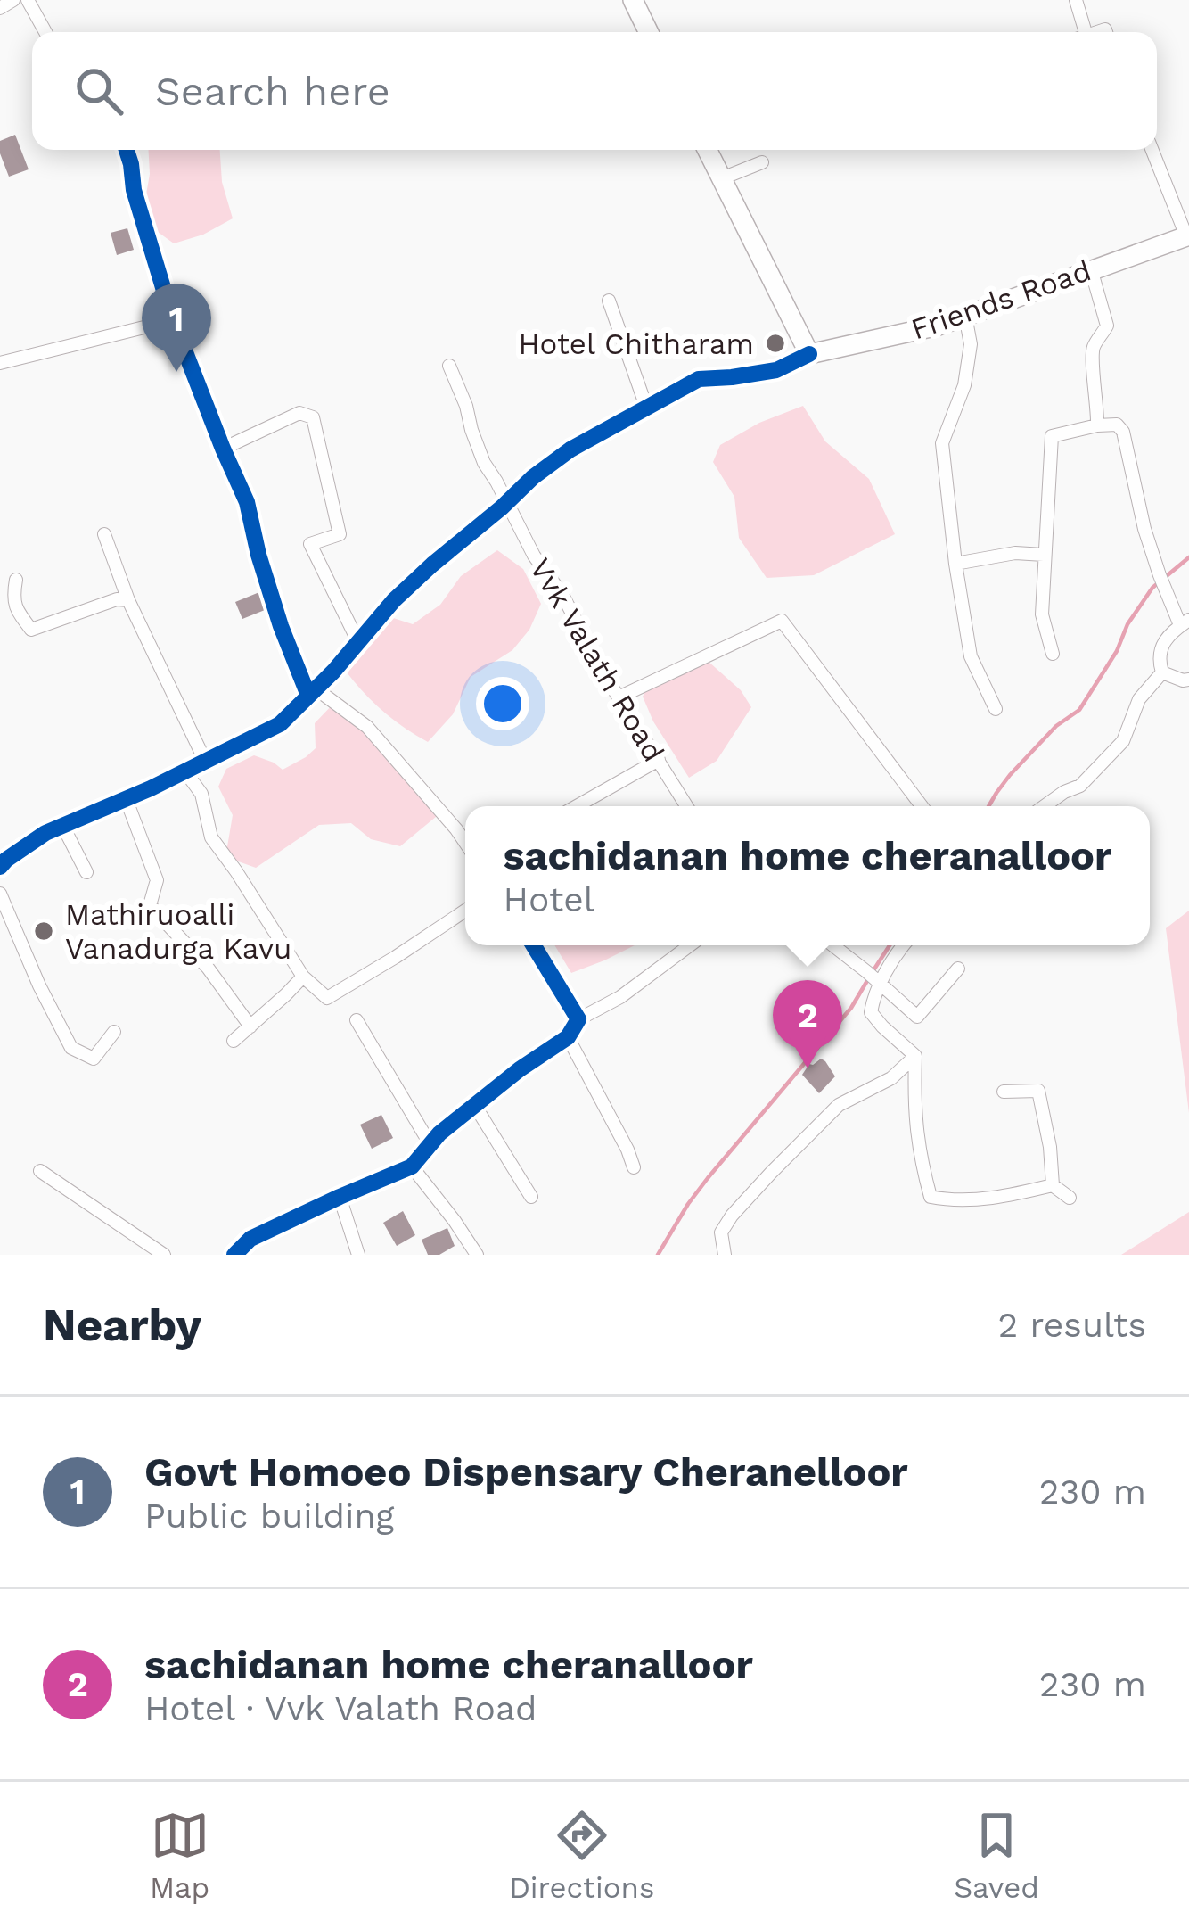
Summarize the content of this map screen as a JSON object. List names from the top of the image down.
{
  "streets": {
    "main road": ["Friends Road"],
    "street": ["Vvk Valath Road"]
  },
  "places": ["Hotel Chitharam", "Mathiruoalli Vanadurga Kavu"],
  "page": {
    "search": "Search here",
    "pins": ["1", "2"],
    "popup": ["sachidanan home cheranalloor", "Hotel"],
    "heading": ["Nearby", "2 results"],
    "list": [
      {
        "mark": "1",
        "name": "Govt Homoeo Dispensary Cheranelloor",
        "note": "Public building",
        "value": "230 m"
      },
      {
        "mark": "2",
        "name": "sachidanan home cheranalloor",
        "note": "Hotel · Vvk Valath Road",
        "value": "230 m"
      }
    ],
    "nav": ["Map", "Directions", "Saved"]
  }
}
